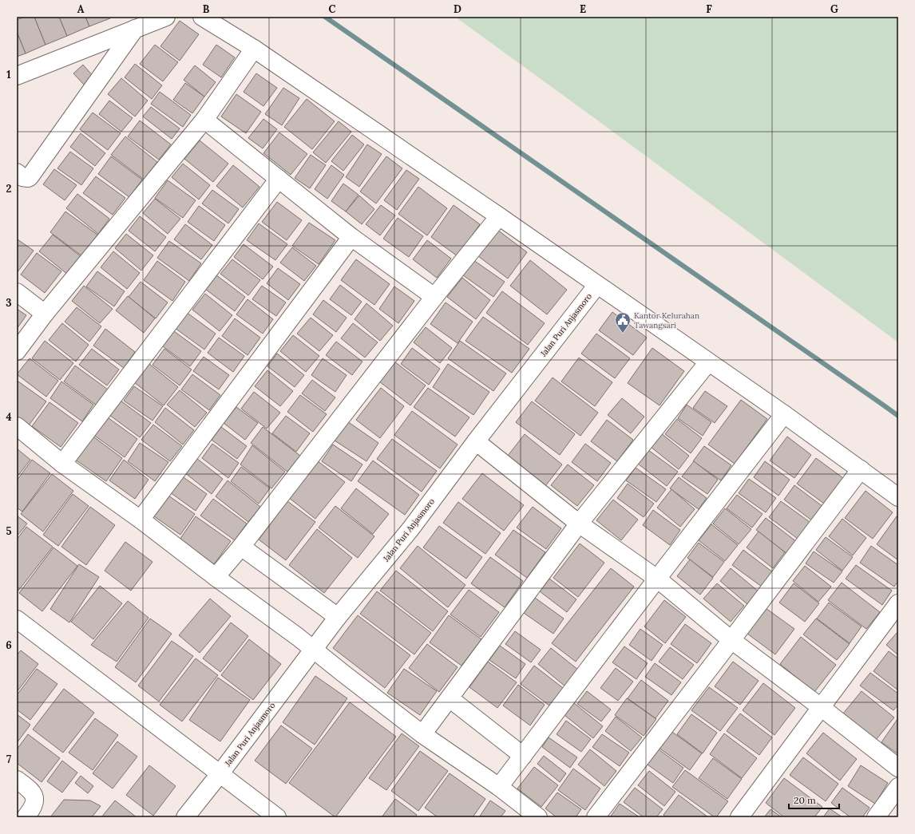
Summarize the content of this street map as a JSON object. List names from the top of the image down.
{
  "streets": {
    "street": ["Jalan Puri Anjasmoro"]
  },
  "places": {
    "public building": ["Kantor Kelurahan Tawangsari"]
  },
  "scale_bar": "20 m",
  "grid": {
    "columns": [
      "A",
      "B",
      "C",
      "D",
      "E",
      "F",
      "G"
    ],
    "rows": [
      "1",
      "2",
      "3",
      "4",
      "5",
      "6",
      "7"
    ]
  }
}
